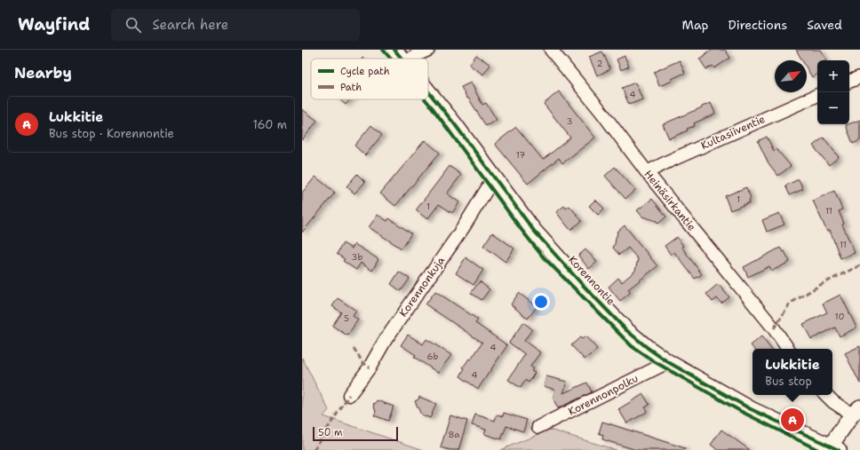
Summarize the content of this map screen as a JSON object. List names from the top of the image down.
{
  "streets": {
    "street": [
      "Kultasiiventie",
      "Heinäsirkantie",
      "Korennontie",
      "Korennonkuja",
      "Korennonpolku"
    ]
  },
  "crossings": [
    ["Kultasiiventie", "Heinäsirkantie"],
    ["Korennontie", "Korennonkuja"],
    ["Korennontie", "Korennonpolku"]
  ],
  "house_numbers": [
    "2",
    "4",
    "3",
    "17",
    "1",
    "1",
    "11",
    "11",
    "3b",
    "10",
    "5",
    "4",
    "6b",
    "4",
    "8a"
  ],
  "legend": ["Cycle path", "Path"],
  "scale_bar": "50 m",
  "north": "top right",
  "page": {
    "header": "Wayfind",
    "search": "Search here",
    "nav": ["Map", "Directions", "Saved"],
    "heading": "Nearby",
    "map_buttons": ["+", "−"],
    "list": [
      {
        "mark": "A",
        "name": "Lukkitie",
        "note": "Bus stop · Korennontie",
        "value": "160 m"
      }
    ],
    "popup": ["Lukkitie", "Bus stop"],
    "pins": "A",
    "scale": "50 m"
  }
}
